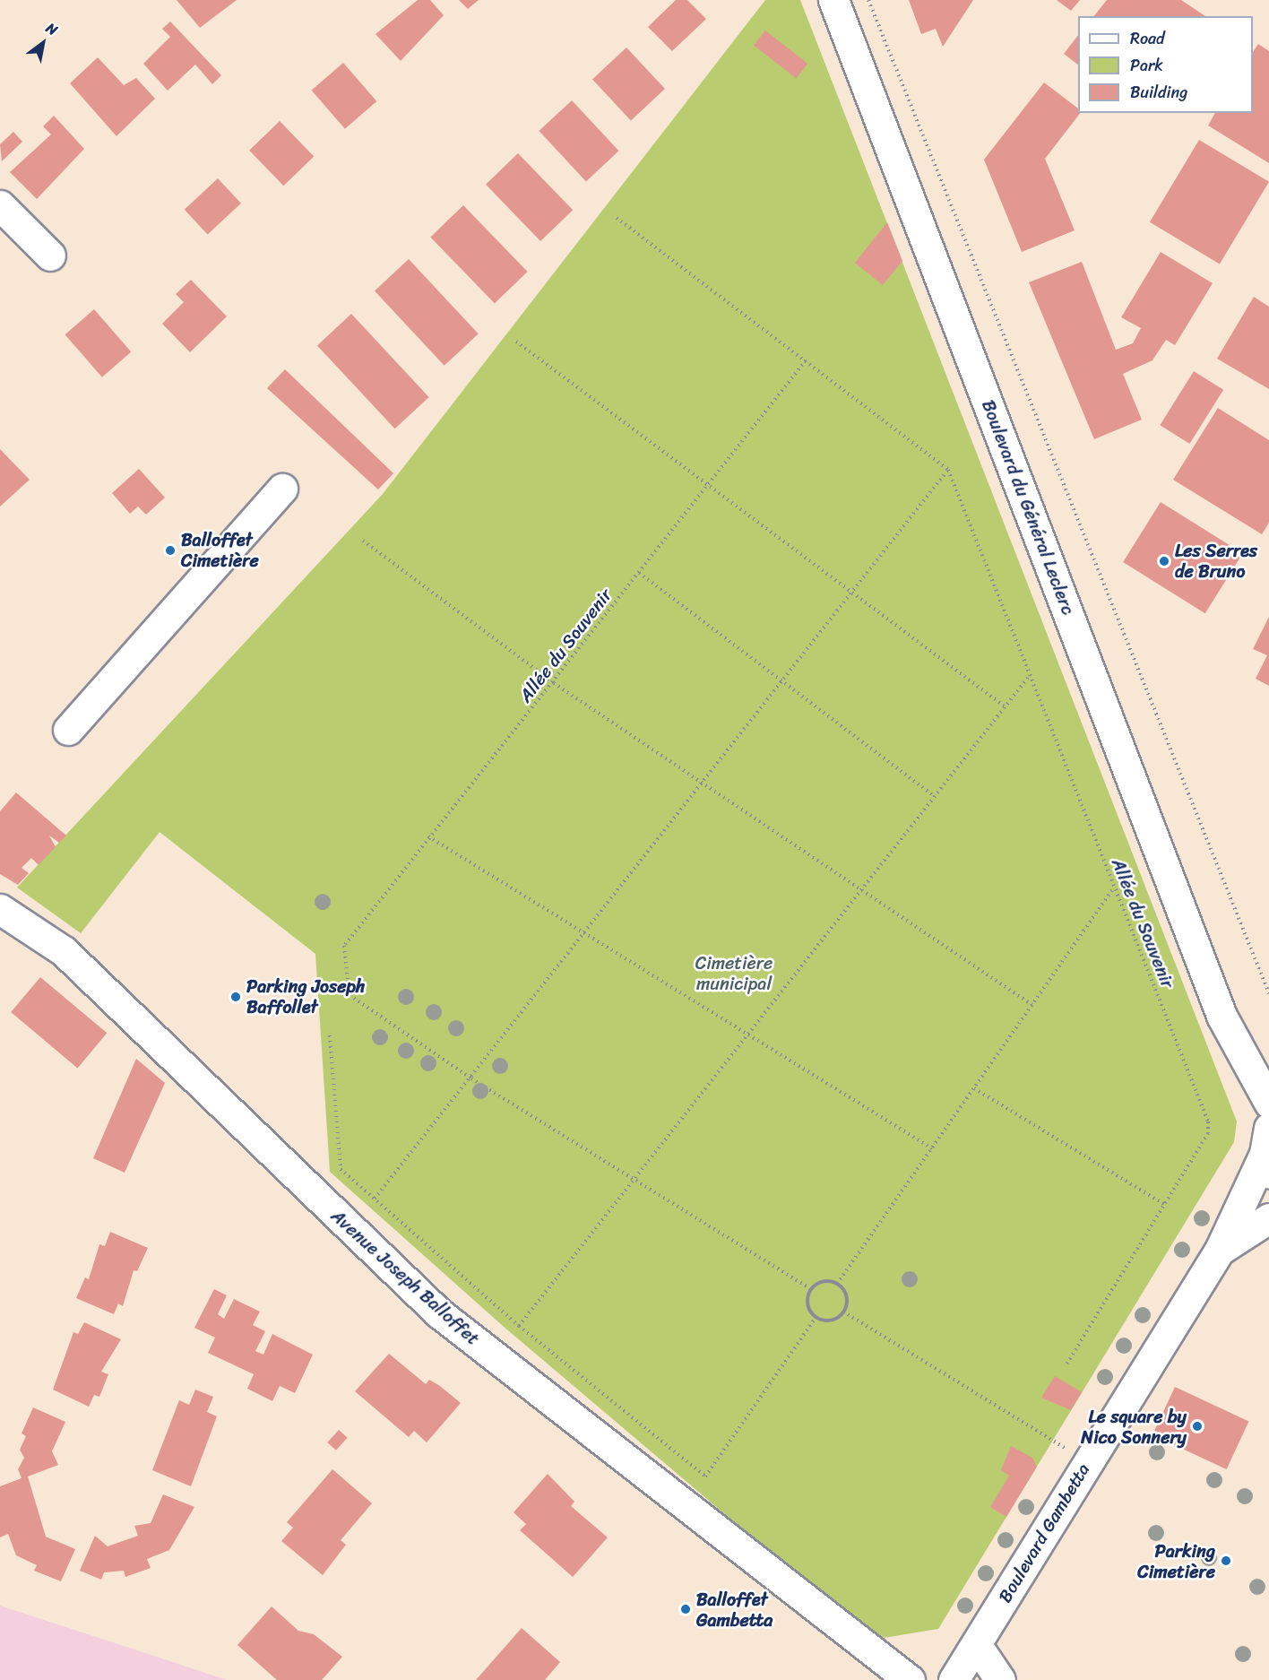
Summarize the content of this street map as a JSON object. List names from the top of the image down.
{
  "streets": {
    "main road": ["Boulevard du Général Leclerc", "Avenue Joseph Balloffet", "Boulevard Gambetta"],
    "path": ["Allée du Souvenir"]
  },
  "parks": ["Cimetière municipal"],
  "places": [
    "Balloffet Cimetière",
    "Les Serres de Bruno",
    "Parking Joseph Baffollet",
    "Le square by Nico Sonnery",
    "Parking Cimetière",
    "Balloffet Gambetta"
  ],
  "legend": ["Road", "Park", "Building"],
  "north": "top right"
}
